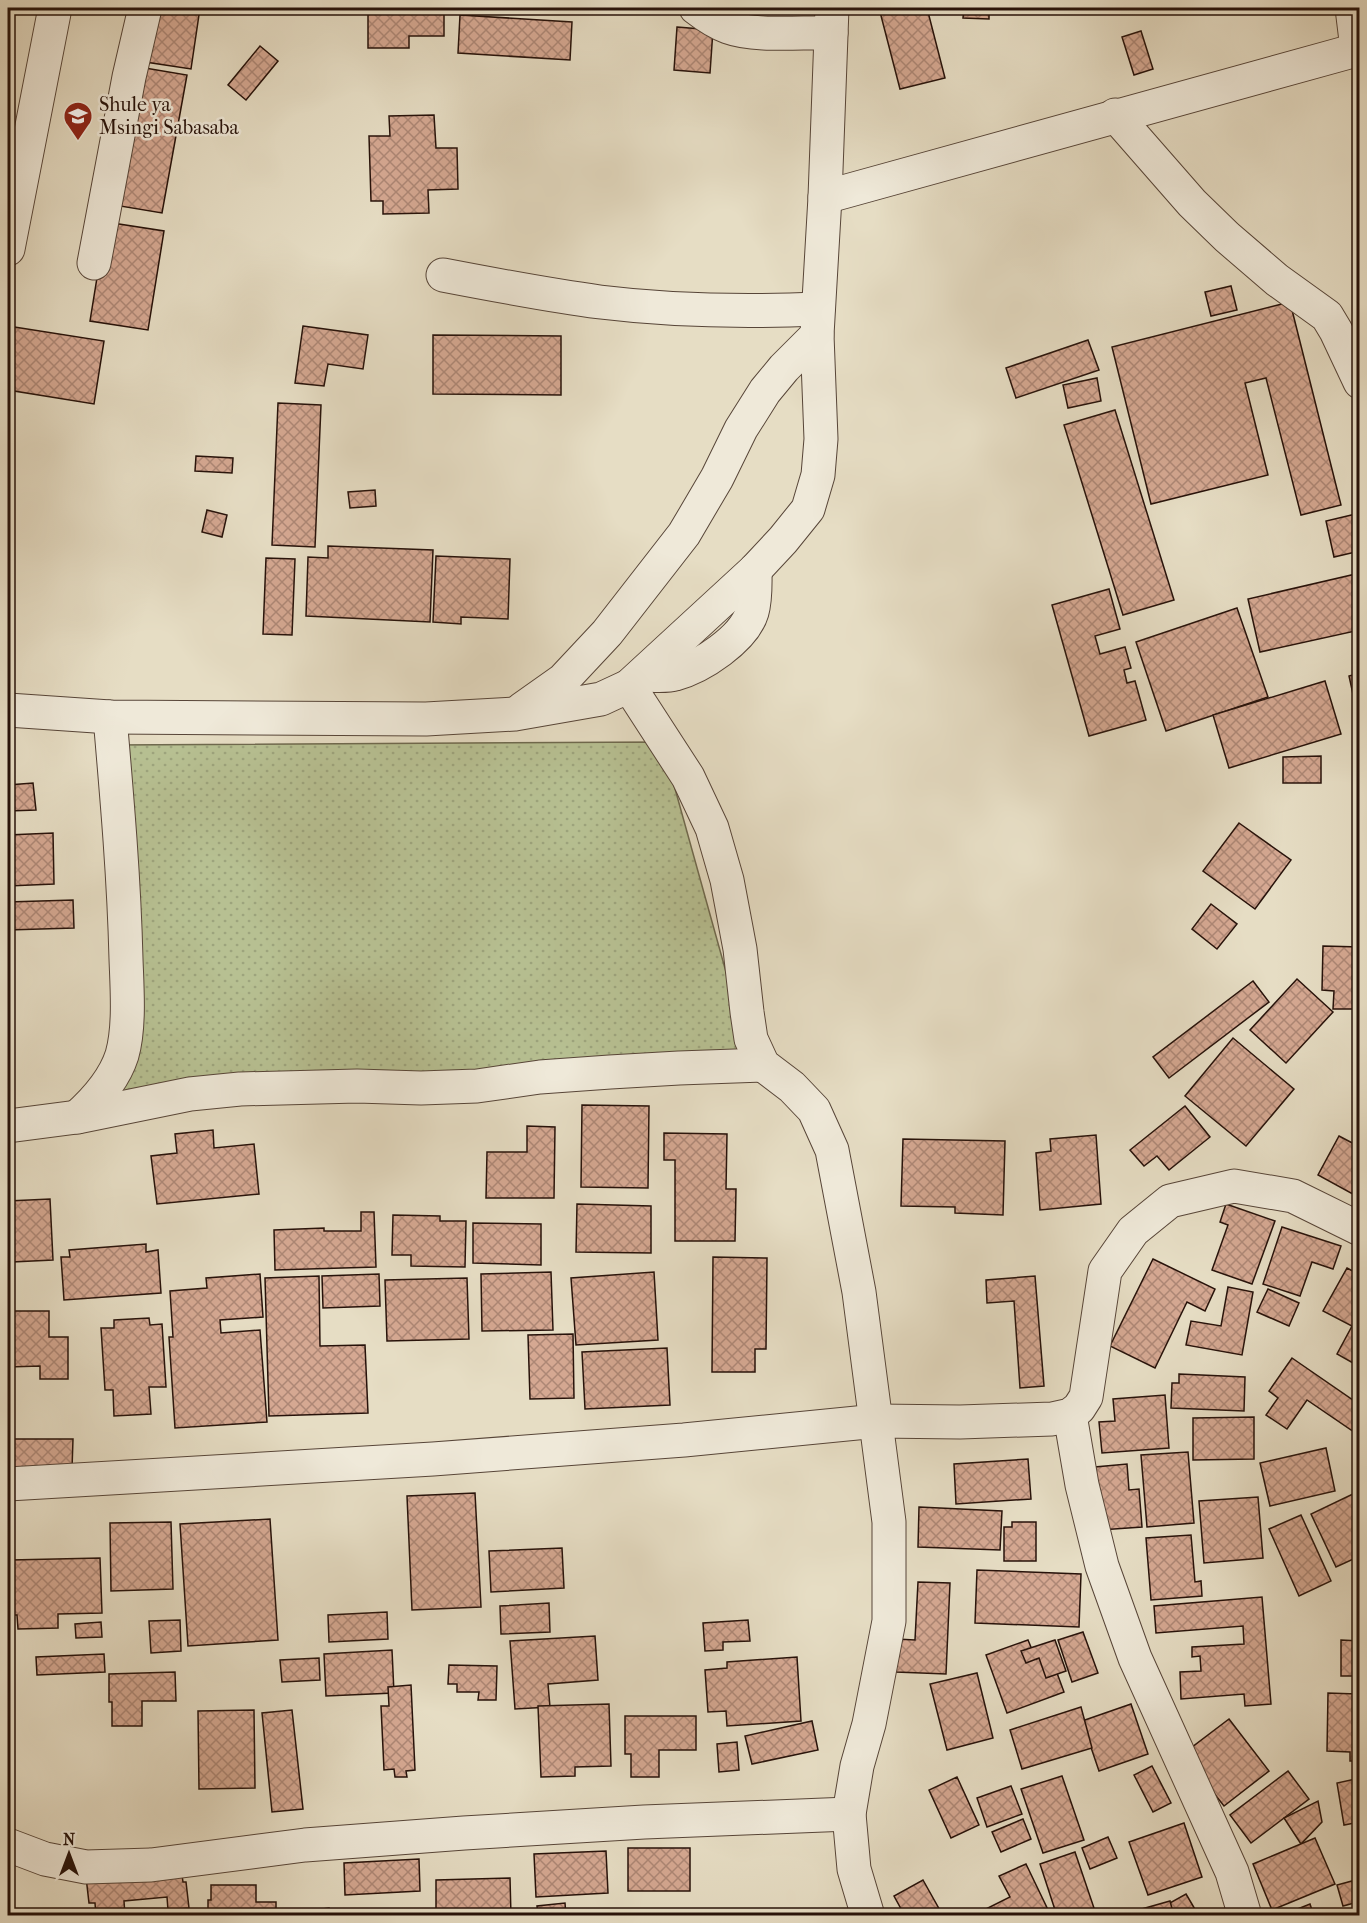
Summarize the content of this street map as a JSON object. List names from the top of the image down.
{
  "places": {
    "school or university": ["Shule ya Msingi Sabasaba"]
  },
  "north": "top"
}
